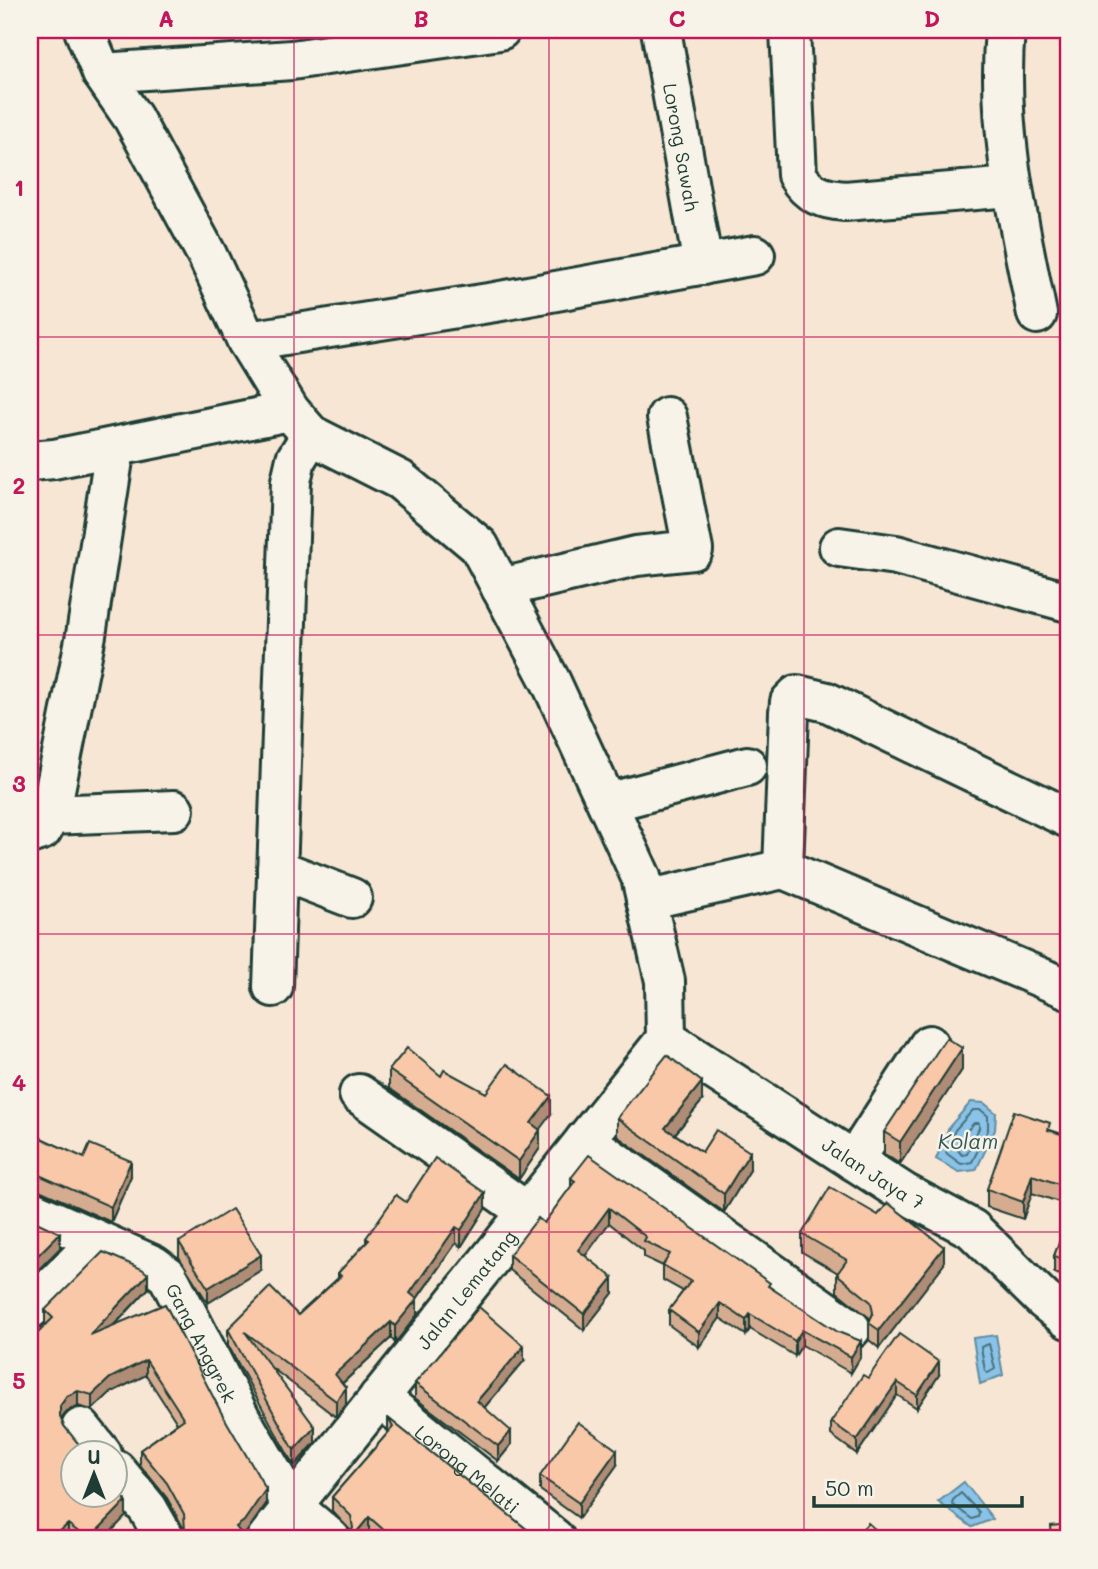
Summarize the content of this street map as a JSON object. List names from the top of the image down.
{
  "streets": {
    "street": [
      "Lorong Sawah",
      "Jalan Jaya 7",
      "Jalan Lematang",
      "Gang Anggrek",
      "Lorong Melati"
    ]
  },
  "crossings": [
    ["Jalan Jaya 7", "Jalan Lematang"],
    ["Jalan Lematang", "Gang Anggrek"],
    ["Jalan Lematang", "Lorong Melati"]
  ],
  "water": ["Kolam"],
  "scale_bar": "50 m",
  "north": "top",
  "grid": {
    "columns": [
      "A",
      "B",
      "C",
      "D"
    ],
    "rows": [
      "1",
      "2",
      "3",
      "4",
      "5"
    ]
  }
}
